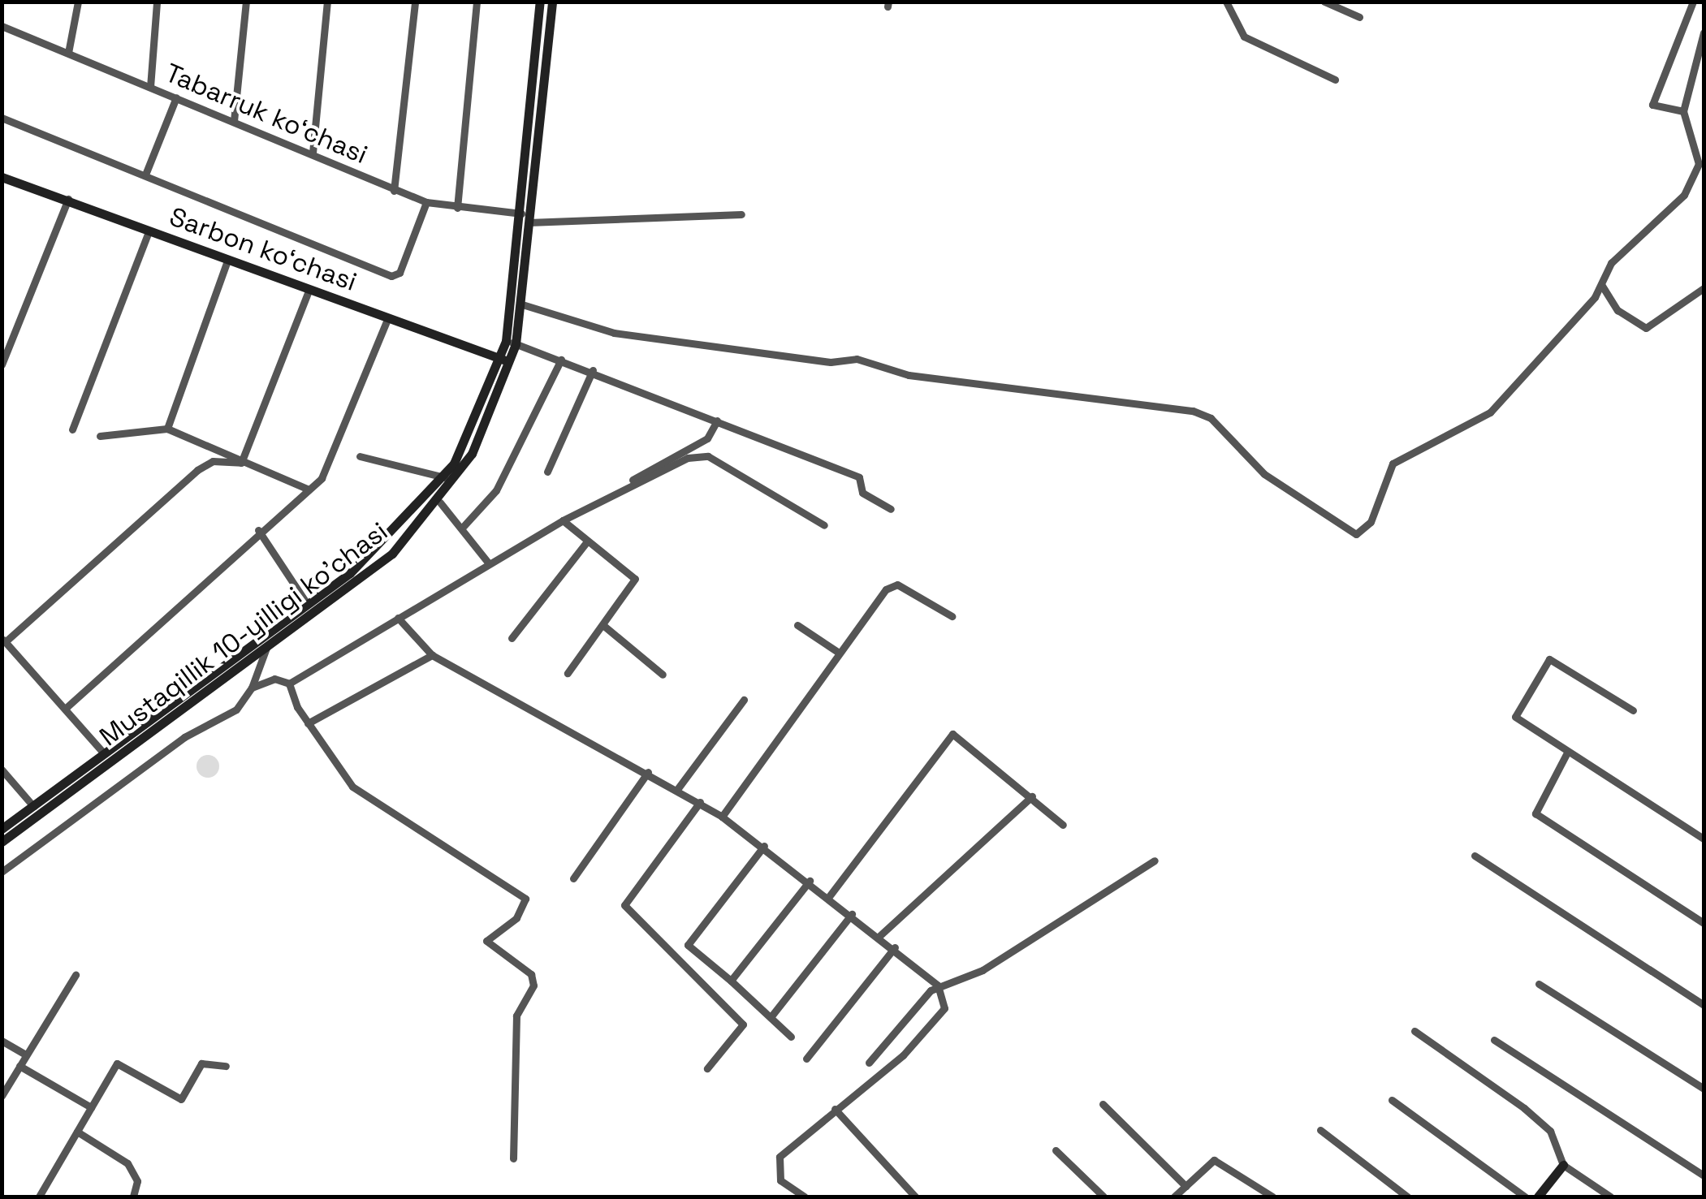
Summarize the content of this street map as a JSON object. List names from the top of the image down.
{
  "streets": {
    "main road": ["Sarbon koʻchasi", "Mustaqillik 10-yilligi ko'chasi"],
    "street": ["Tabarruk koʻchasi"]
  },
  "crossings": [
    ["Tabarruk koʻchasi", "Mustaqillik 10-yilligi ko'chasi"],
    ["Sarbon koʻchasi", "Mustaqillik 10-yilligi ko'chasi"]
  ]
}
